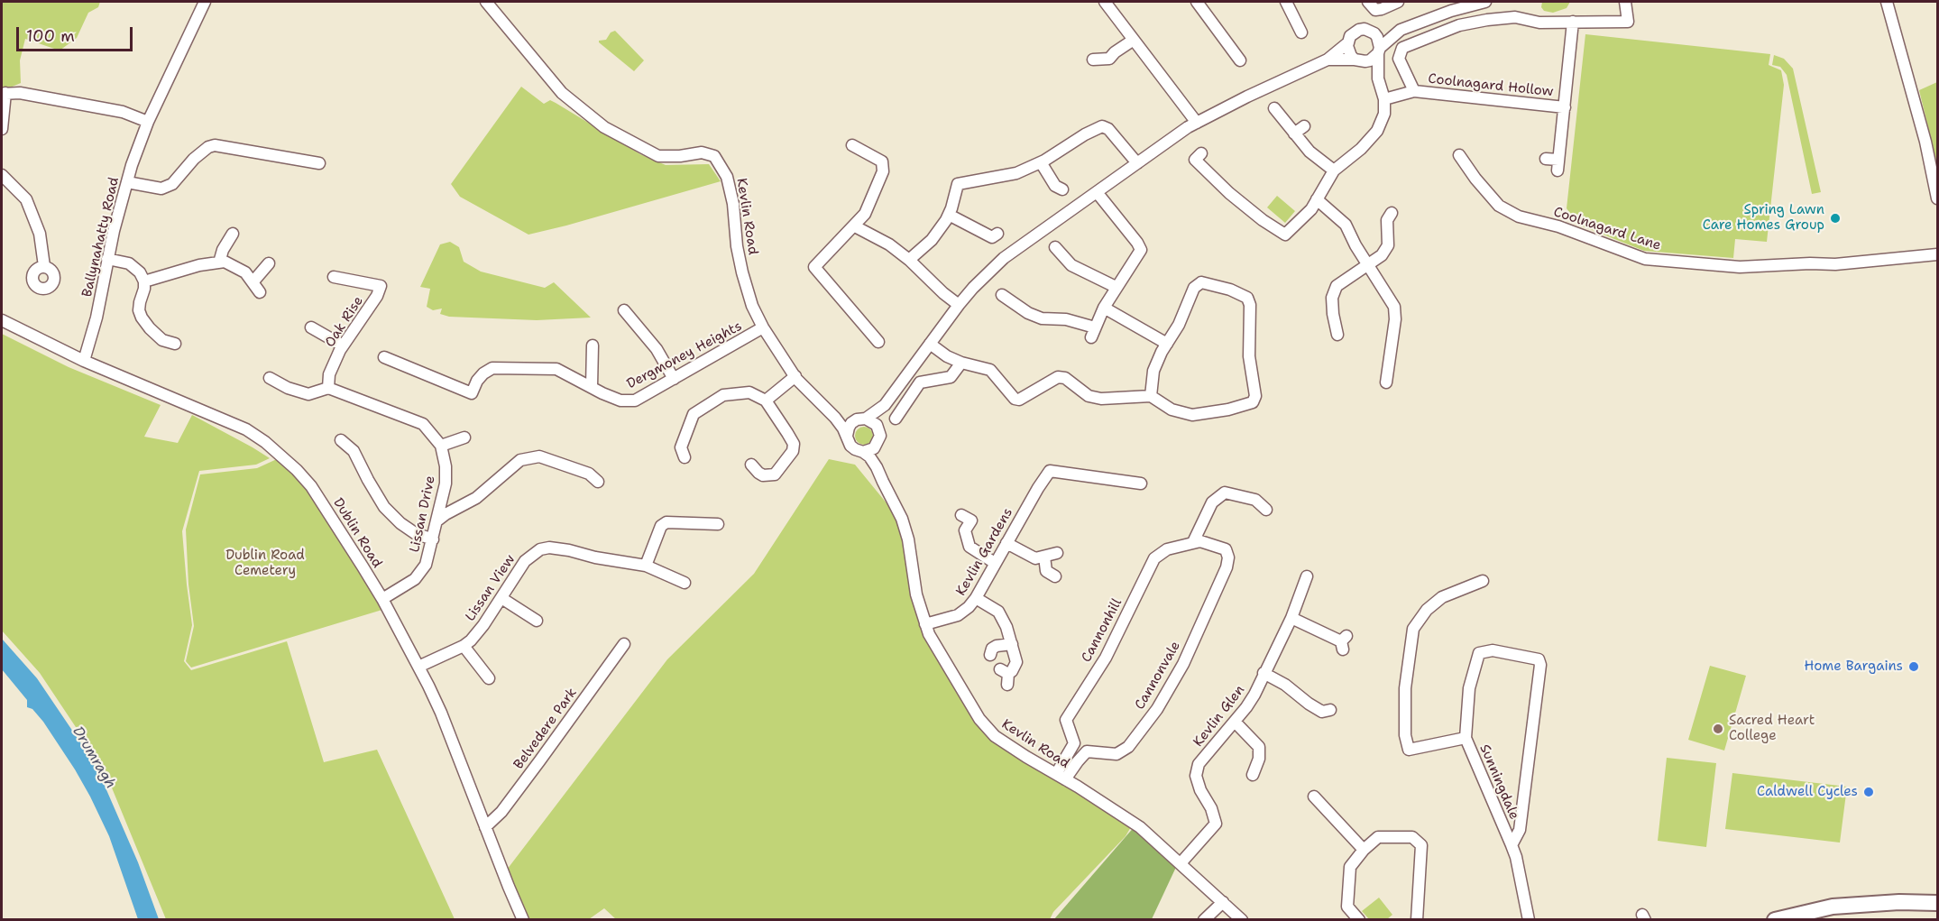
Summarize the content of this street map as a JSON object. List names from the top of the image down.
{
  "streets": {
    "street": [
      "Coolnagard Hollow",
      "Kevlin Road",
      "Coolnagard Lane",
      "Ballynahatty Road",
      "Oak Rise",
      "Dergmoney Heights",
      "Lissan Drive",
      "Dublin Road",
      "Kevlin Gardens",
      "Lissan View",
      "Cannonhill",
      "Cannonvale",
      "Kevlin Glen",
      "Belvedere Park",
      "Sunningdale"
    ]
  },
  "crossings": [
    ["Kevlin Road", "Dergmoney Heights"],
    ["Kevlin Road", "Kevlin Gardens"],
    ["Kevlin Road", "Cannonhill"],
    ["Kevlin Road", "Cannonvale"],
    ["Kevlin Road", "Kevlin Glen"],
    ["Ballynahatty Road", "Dublin Road"],
    ["Lissan Drive", "Dublin Road"],
    ["Dublin Road", "Lissan View"],
    ["Dublin Road", "Belvedere Park"],
    ["Cannonhill", "Cannonvale"]
  ],
  "water": ["Drumragh"],
  "parks": ["Dublin Road Cemetery"],
  "places": [
    "Spring Lawn Care Homes Group",
    "Home Bargains",
    "Sacred Heart College",
    "Caldwell Cycles"
  ],
  "scale_bar": "100 m"
}
